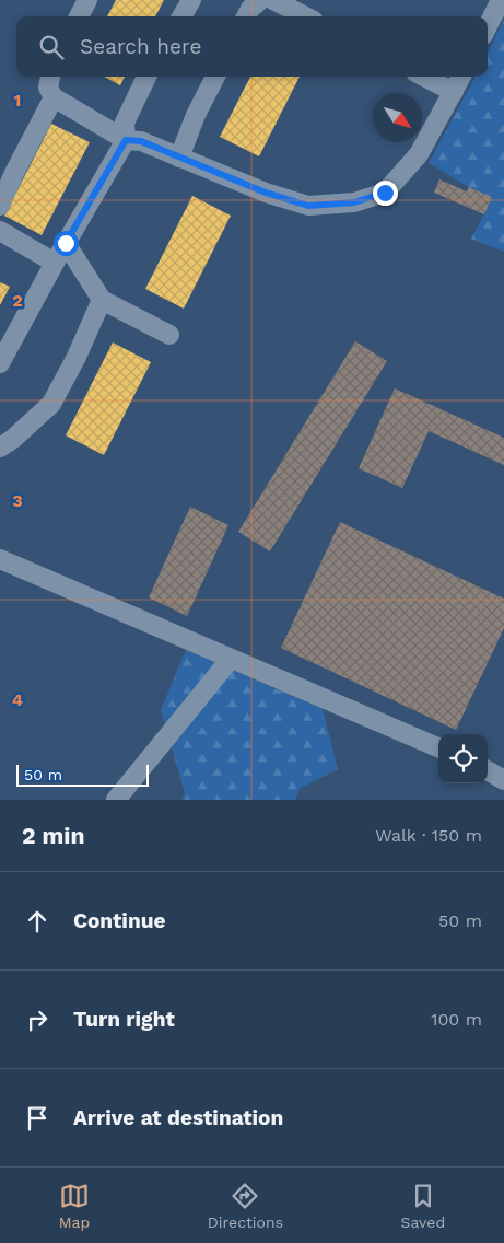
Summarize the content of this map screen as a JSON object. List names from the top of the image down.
{
  "scale_bar": "50 m",
  "north": "bottom right",
  "page": {
    "search": "Search here",
    "scale": "50 m",
    "heading": ["2 min", "Walk · 150 m"],
    "list": [
      ["Continue", "50 m"],
      ["Turn right", "100 m"],
      "Arrive at destination"
    ],
    "nav": ["Map", "Directions", "Saved"]
  },
  "grid": {
    "rows": [
      "1",
      "2",
      "3",
      "4"
    ]
  }
}
